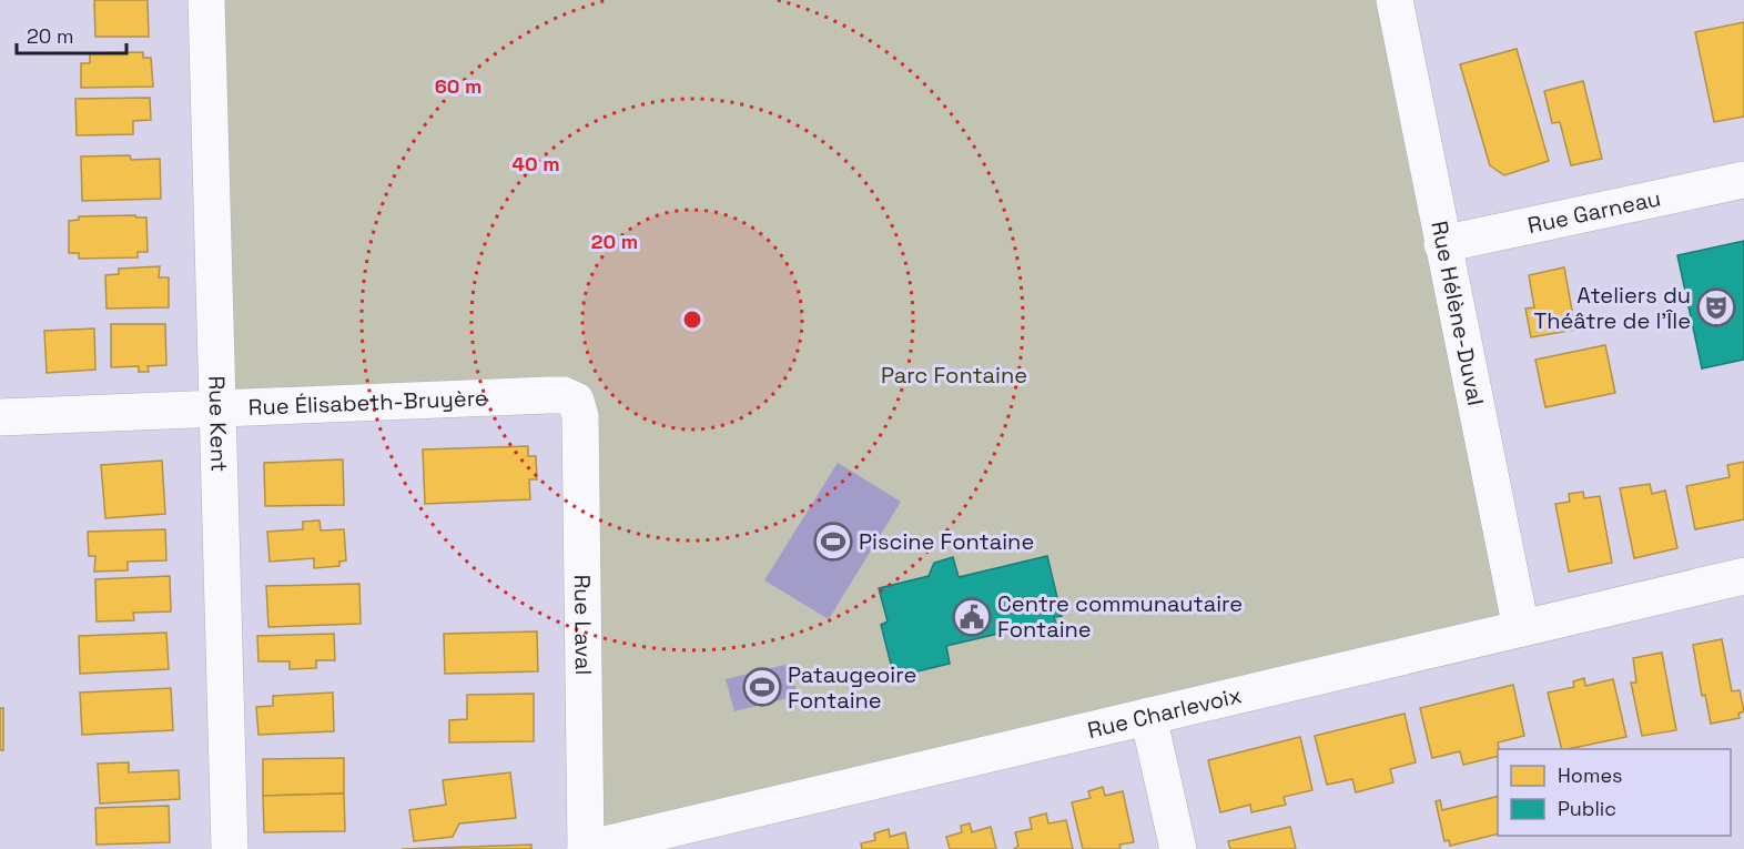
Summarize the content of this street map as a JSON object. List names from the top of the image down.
{
  "streets": {
    "street": [
      "Rue Garneau",
      "Rue Hélène-Duval",
      "Rue Élisabeth-Bruyère",
      "Rue Kent",
      "Rue Laval",
      "Rue Charlevoix"
    ]
  },
  "crossings": [
    ["Rue Garneau", "Rue Hélène-Duval"],
    ["Rue Hélène-Duval", "Rue Charlevoix"],
    ["Rue Élisabeth-Bruyère", "Rue Kent"],
    ["Rue Élisabeth-Bruyère", "Rue Laval"],
    ["Rue Laval", "Rue Charlevoix"]
  ],
  "parks": ["Parc Fontaine"],
  "places": {
    "theatre": ["Ateliers du Théâtre de l'Île"],
    "sports": ["Piscine Fontaine", "Pataugeoire Fontaine"],
    "public building": ["Centre communautaire Fontaine"]
  },
  "legend": ["Homes", "Public"],
  "scale_bar": "20 m",
  "rings": ["60 m", "40 m", "20 m"]
}
